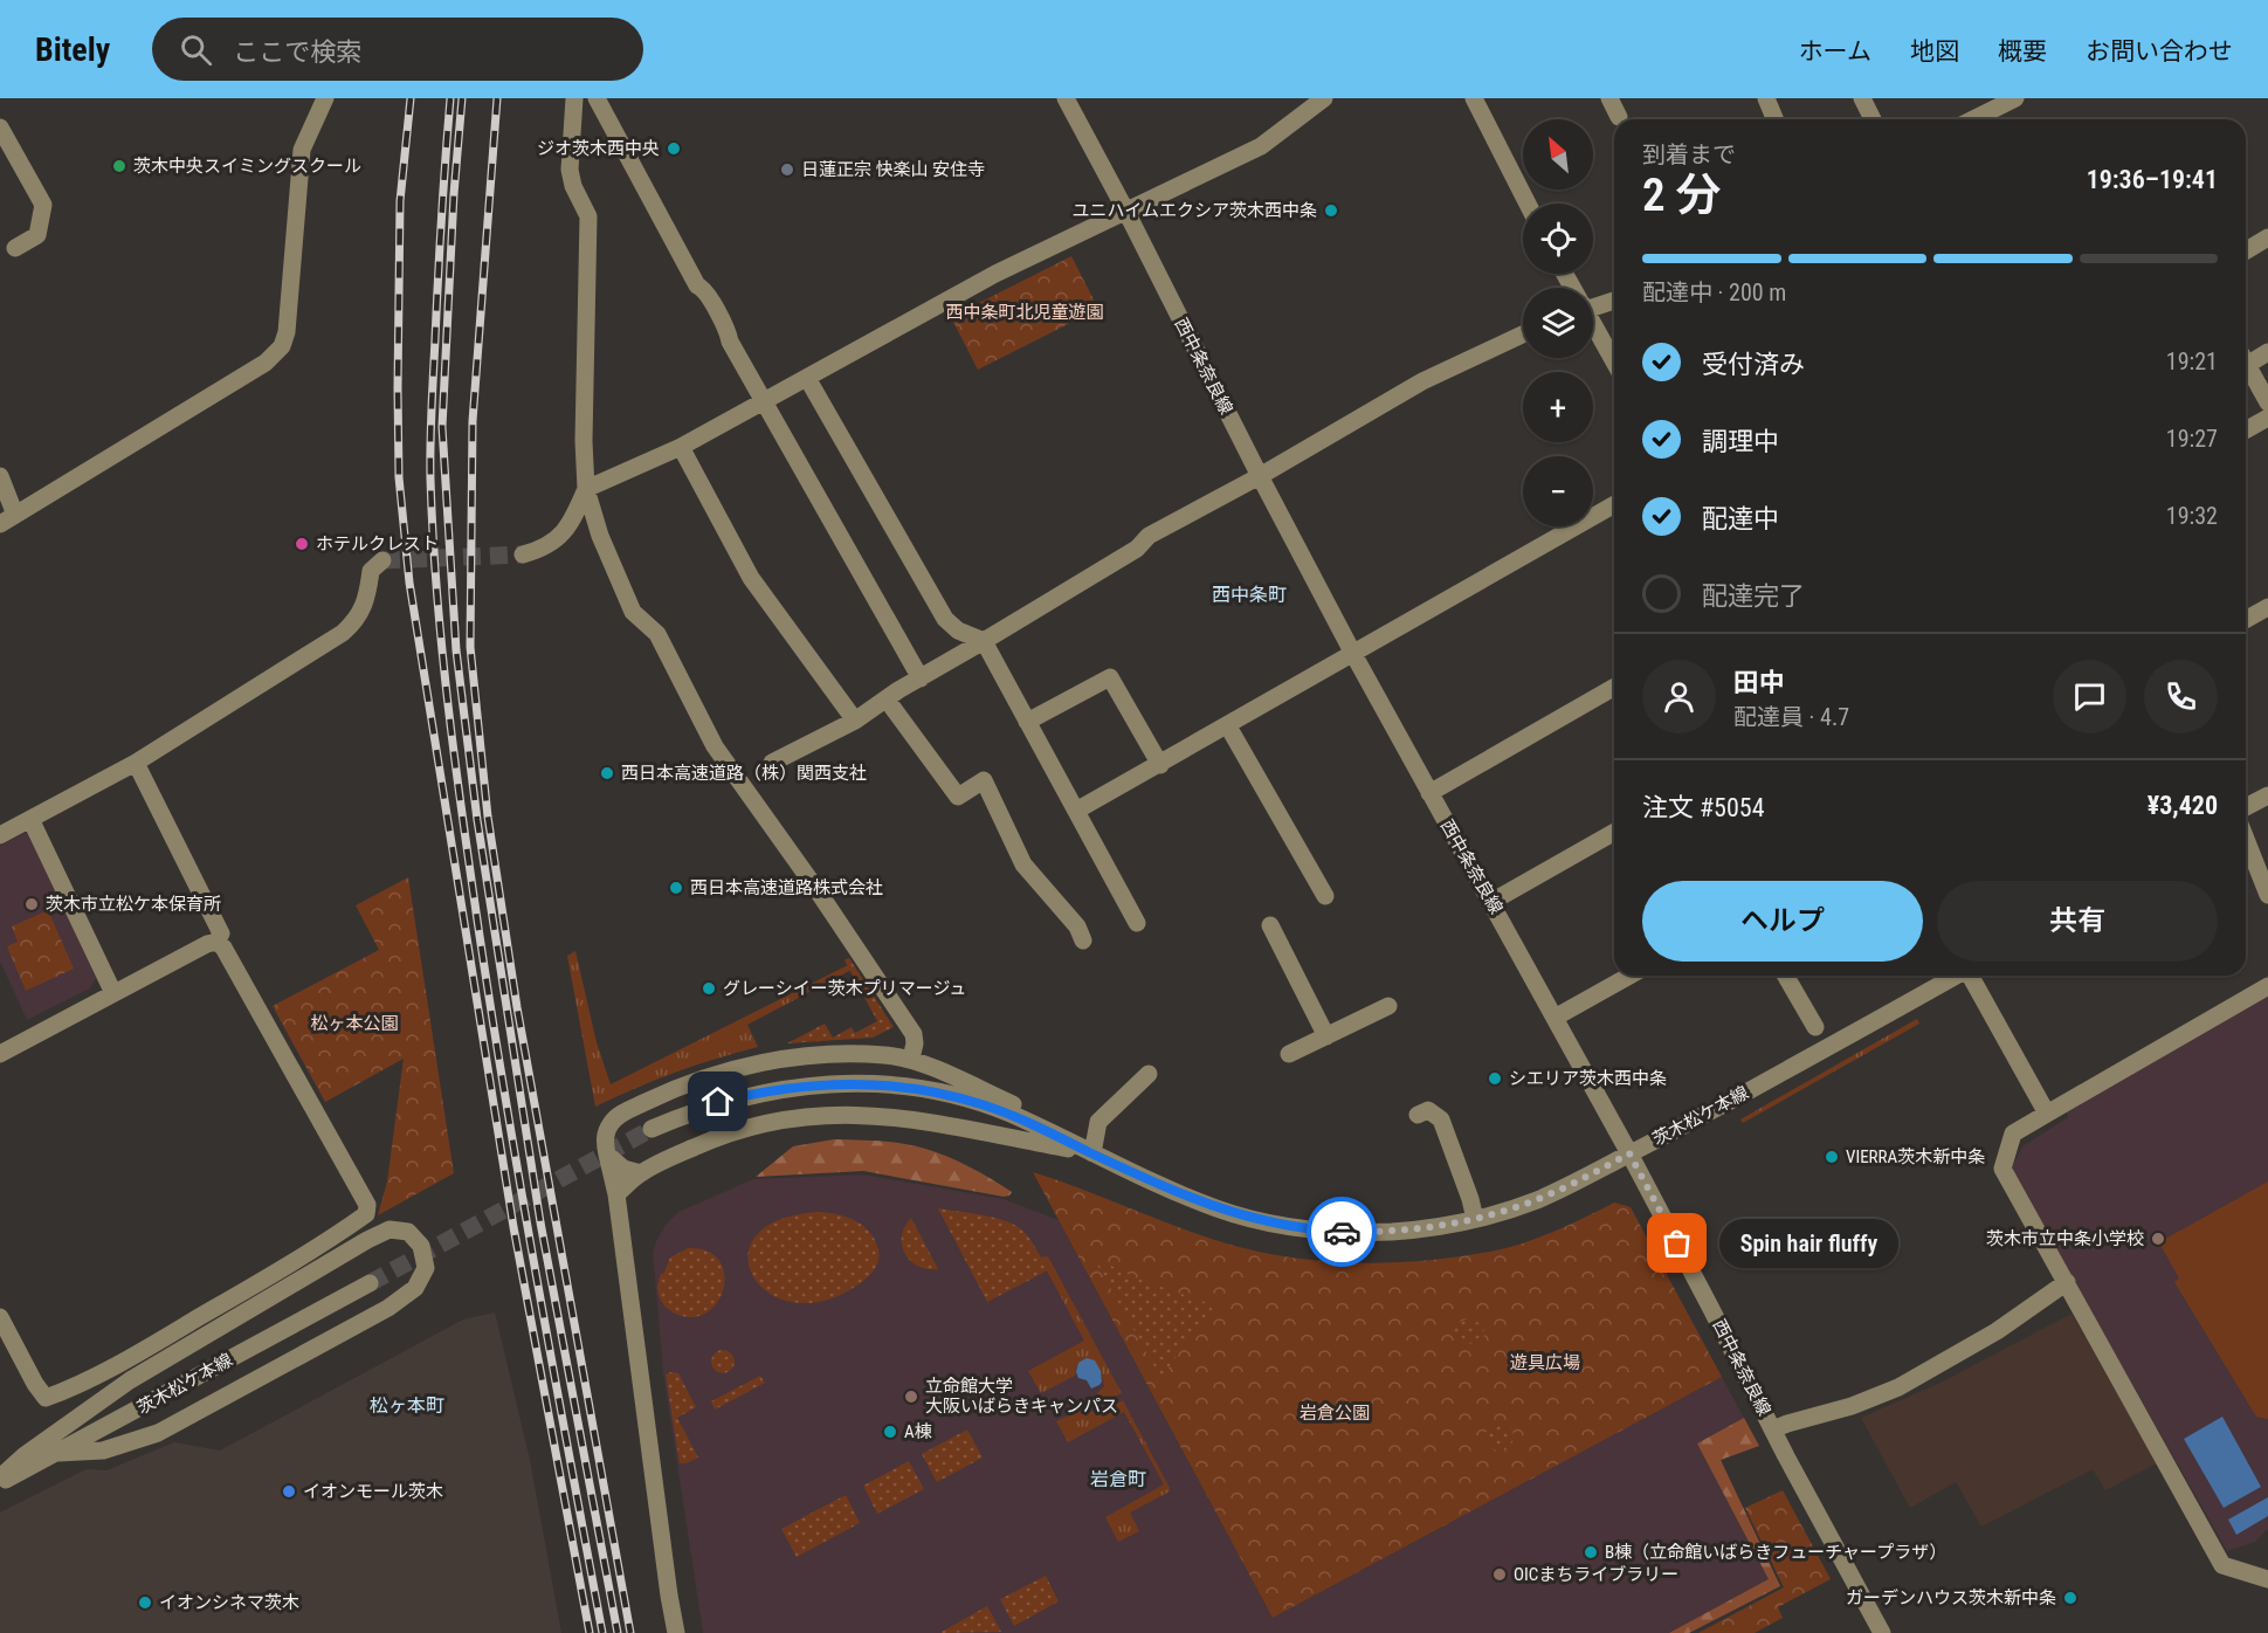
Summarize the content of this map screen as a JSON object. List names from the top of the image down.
{
  "streets": {
    "street": ["西中条奈良線", "茨木松ケ本線"]
  },
  "crossings": [
    ["西中条奈良線", "茨木松ケ本線"]
  ],
  "districts": ["西中条町", "松ヶ本町", "岩倉町"],
  "parks": [
    "西中条町北児童遊園",
    "松ヶ本公園",
    "遊具広場",
    "岩倉公園"
  ],
  "places": [
    "ジオ茨木西中央",
    "茨木中央スイミングスクール",
    "日蓮正宗 快楽山 安住寺",
    "ユニハイムエクシア茨木西中条",
    "ホテルクレスト",
    "西日本高速道路（株）関西支社",
    "西日本高速道路株式会社",
    "茨木市立松ケ本保育所",
    "グレーシイー茨木プリマージュ",
    "シエリア茨木西中条",
    "VIERRA茨木新中条",
    "茨木市立中条小学校",
    "Spin hair fluffy",
    "立命館大学 大阪いばらきキャンパス",
    "A棟",
    "イオンモール茨木",
    "B棟（立命館いばらきフューチャープラザ）",
    "OICまちライブラリー",
    "ガーデンハウス茨木新中条",
    "イオンシネマ茨木"
  ],
  "north": "top left",
  "page": {
    "header": "Bitely",
    "search": "ここで検索",
    "nav": [
      "ホーム",
      "地図",
      "概要",
      "お問い合わせ"
    ],
    "map_buttons": ["+", "−"],
    "heading": ["2 分", "到着まで", "19:36–19:41"],
    "panel": [
      "田中",
      "配達員 · 4.7",
      "注文 #5054",
      "¥3,420"
    ],
    "bar": "配達中 · 200 m",
    "list": [
      ["受付済み", "19:21"],
      ["調理中", "19:27"],
      ["配達中", "19:32"],
      "配達完了"
    ],
    "buttons": ["ヘルプ", "共有"],
    "bubble": "Spin hair fluffy"
  }
}
